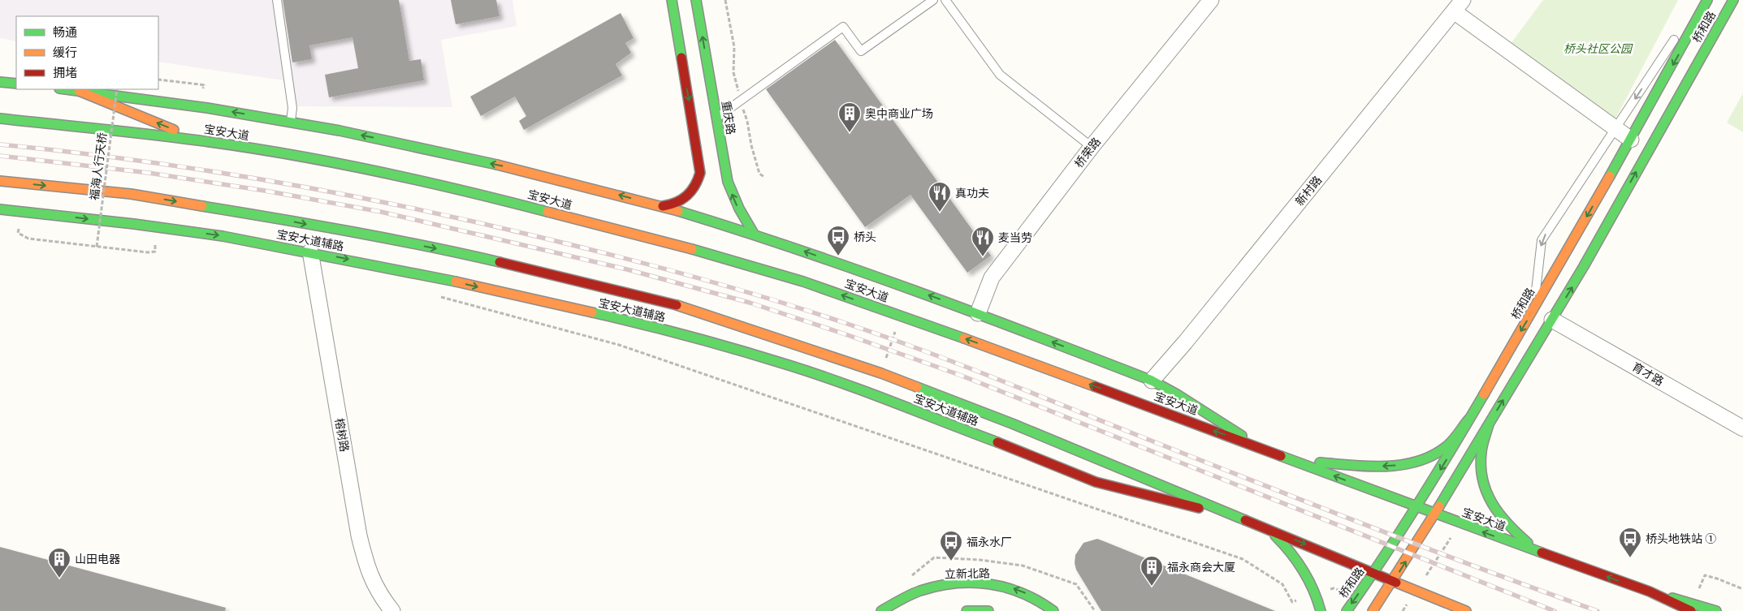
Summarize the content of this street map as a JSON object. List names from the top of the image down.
{
  "streets": {
    "main road": [
      "桥和路",
      "重庆路",
      "宝安大道",
      "宝安大道辅路",
      "立新北路"
    ],
    "street": [
      "桥荣路",
      "新村路",
      "育才路",
      "榕树路"
    ],
    "path": ["福海人行天桥"]
  },
  "crossings": [
    ["桥和路", "宝安大道"],
    ["桥和路", "育才路"],
    ["宝安大道辅路", "榕树路"]
  ],
  "one_way": ["立新北路"],
  "parks": ["桥头社区公园"],
  "places": {
    "building": ["奥中商业广场", "山田电器", "福永商会大厦"],
    "restaurant": ["真功夫", "麦当劳"],
    "bus stop": ["桥头", "桥头地铁站 ①", "福永水厂"]
  },
  "legend": ["畅通", "缓行", "拥堵"]
}
